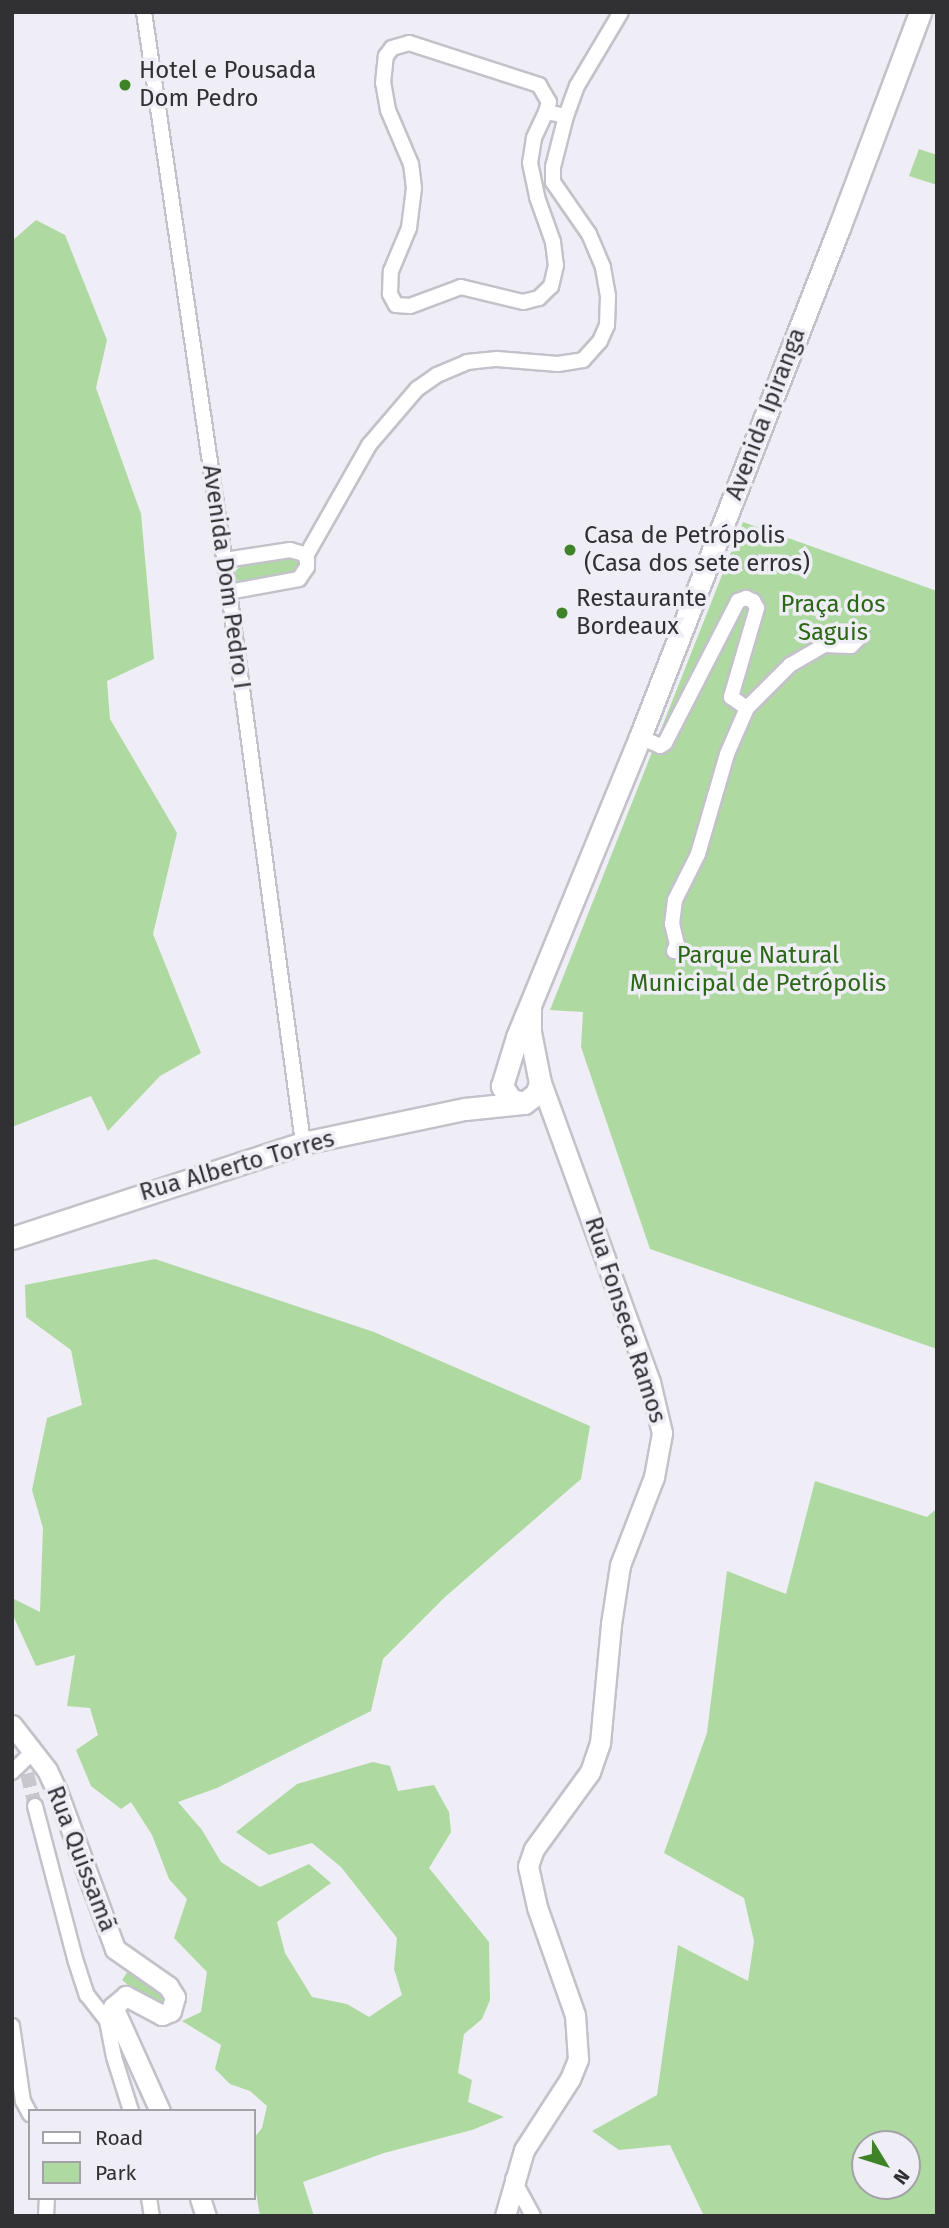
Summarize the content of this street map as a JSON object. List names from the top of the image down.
{
  "streets": {
    "main road": ["Avenida Ipiranga", "Rua Alberto Torres"],
    "street": ["Avenida Dom Pedro I", "Rua Fonseca Ramos", "Rua Quissamã"]
  },
  "crossings": [
    ["Avenida Ipiranga", "Rua Alberto Torres"],
    ["Avenida Ipiranga", "Rua Fonseca Ramos"],
    ["Avenida Dom Pedro I", "Rua Alberto Torres"],
    ["Rua Alberto Torres", "Rua Fonseca Ramos"]
  ],
  "parks": ["Praça dos Saguis", "Parque Natural Municipal de Petrópolis"],
  "places": ["Hotel e Pousada Dom Pedro", "Casa de Petrópolis (Casa dos sete erros)", "Restaurante Bordeaux"],
  "legend": ["Road", "Park"],
  "north": "bottom right"
}
